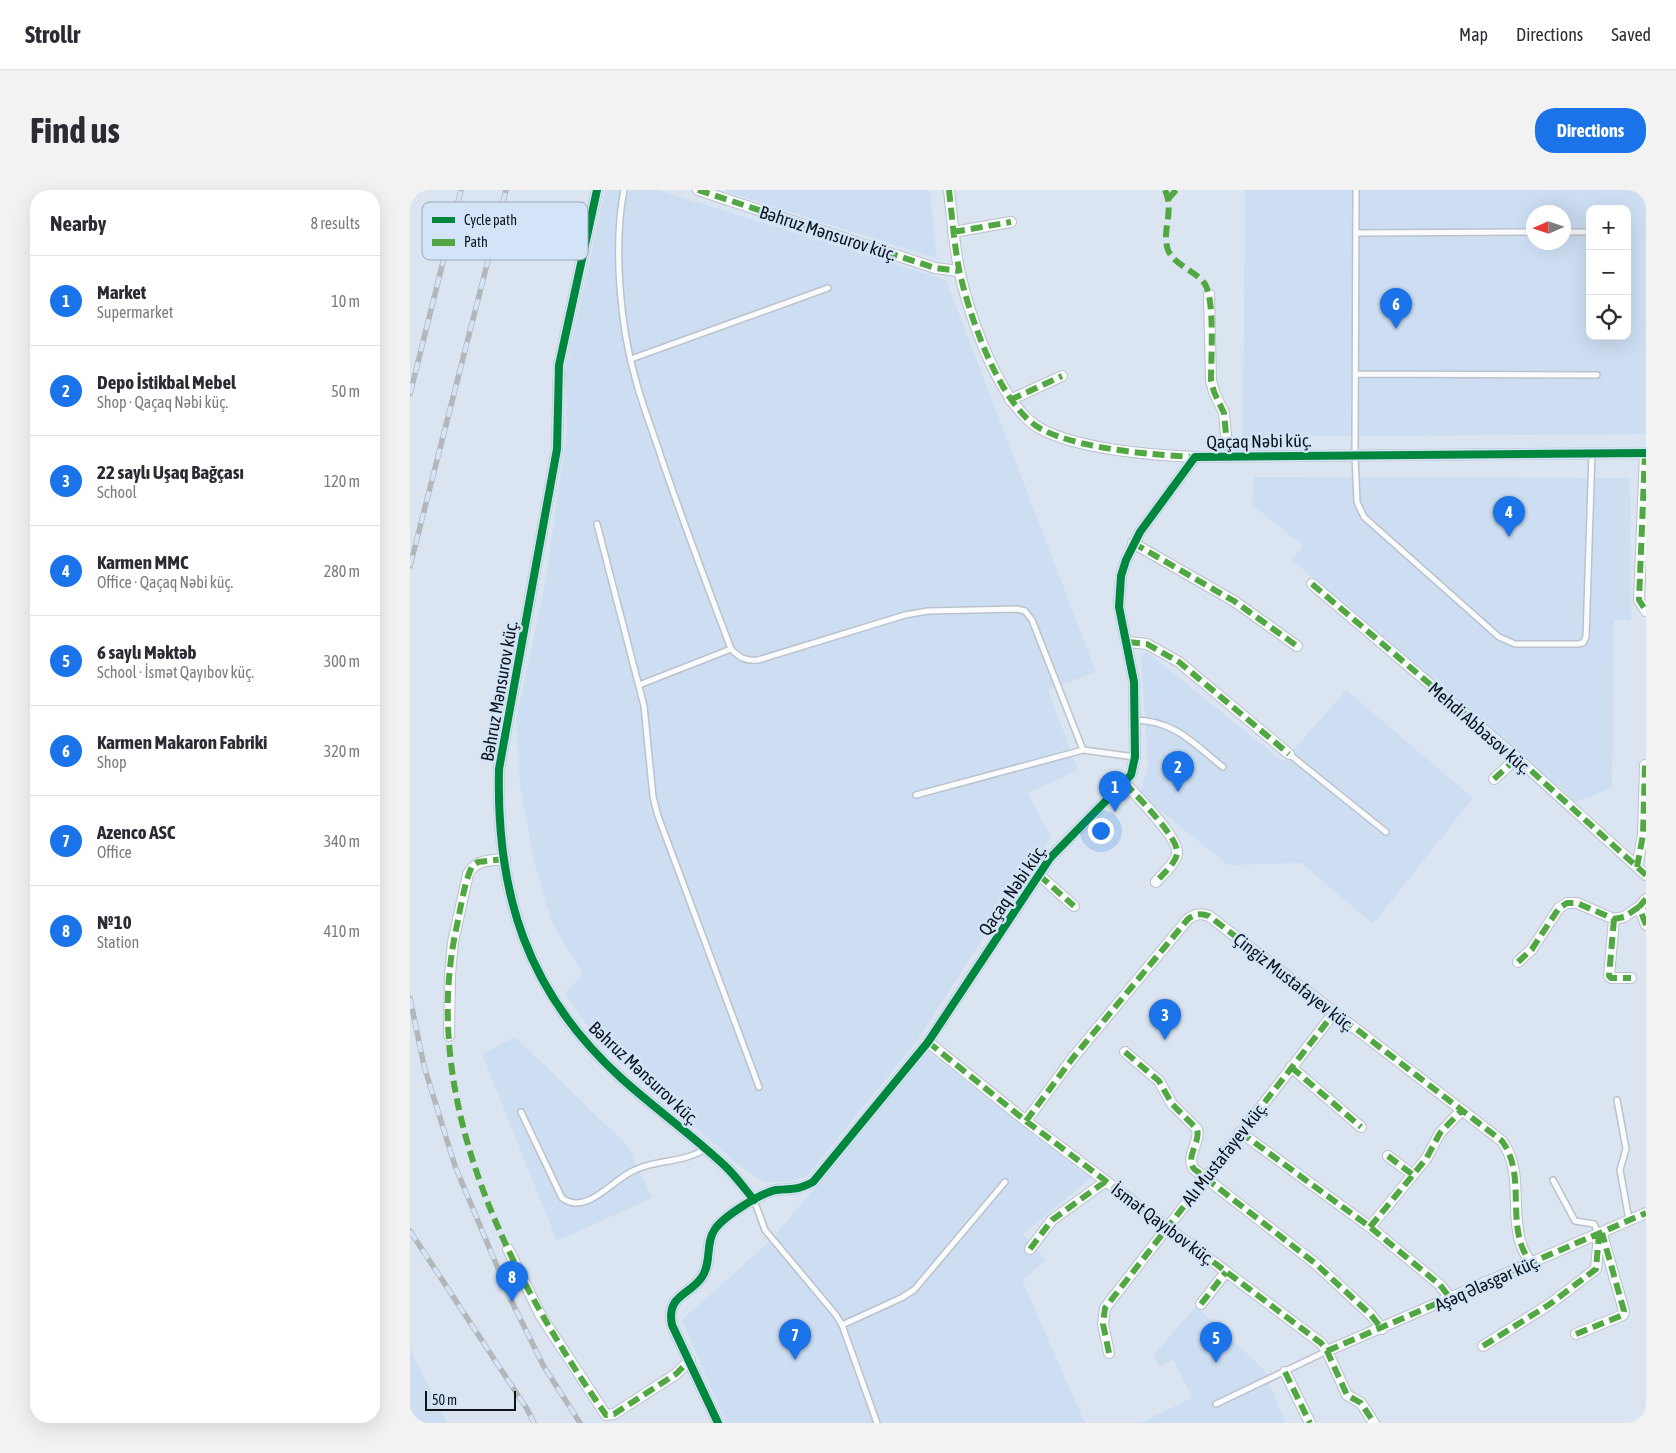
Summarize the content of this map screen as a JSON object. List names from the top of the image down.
{
  "streets": {
    "street": [
      "Bəhruz Mənsurov küç.",
      "Qaçaq Nəbi küç.",
      "Mehdi Abbasov küç.",
      "Çingiz Mustafayev küç.",
      "Alı Mustafayev küç.",
      "İsmət Qayıbov küç.",
      "Aşəq Ələsgər küç."
    ]
  },
  "crossings": [
    ["Bəhruz Mənsurov küç.", "Qaçaq Nəbi küç."],
    ["Qaçaq Nəbi küç.", "İsmət Qayıbov küç."],
    ["Çingiz Mustafayev küç.", "Alı Mustafayev küç."],
    ["Çingiz Mustafayev küç.", "İsmət Qayıbov küç."],
    ["Çingiz Mustafayev küç.", "Aşəq Ələsgər küç."],
    ["Alı Mustafayev küç.", "İsmət Qayıbov küç."],
    ["İsmət Qayıbov küç.", "Aşəq Ələsgər küç."]
  ],
  "legend": ["Cycle path", "Path"],
  "scale_bar": "50 m",
  "north": "left",
  "page": {
    "header": "Strollr",
    "nav": ["Map", "Directions", "Saved"],
    "buttons": "Directions",
    "title": "Find us",
    "heading": ["Nearby", "8 results"],
    "map_buttons": ["+", "−"],
    "list": [
      {
        "mark": "1",
        "name": "Market",
        "note": "Supermarket",
        "value": "10 m"
      },
      {
        "mark": "2",
        "name": "Depo İstikbal Mebel",
        "note": "Shop · Qaçaq Nəbi küç.",
        "value": "50 m"
      },
      {
        "mark": "3",
        "name": "22 saylı Uşaq Bağçası",
        "note": "School",
        "value": "120 m"
      },
      {
        "mark": "4",
        "name": "Karmen MMC",
        "note": "Office · Qaçaq Nəbi küç.",
        "value": "280 m"
      },
      {
        "mark": "5",
        "name": "6 saylı Məktəb",
        "note": "School · İsmət Qayıbov küç.",
        "value": "300 m"
      },
      {
        "mark": "6",
        "name": "Karmen Makaron Fabriki",
        "note": "Shop",
        "value": "320 m"
      },
      {
        "mark": "7",
        "name": "Azenco ASC",
        "note": "Office",
        "value": "340 m"
      },
      {
        "mark": "8",
        "name": "№10",
        "note": "Station",
        "value": "410 m"
      }
    ],
    "pins": [
      "6",
      "4",
      "2",
      "1",
      "3",
      "8",
      "7",
      "5"
    ],
    "scale": "50 m"
  }
}
